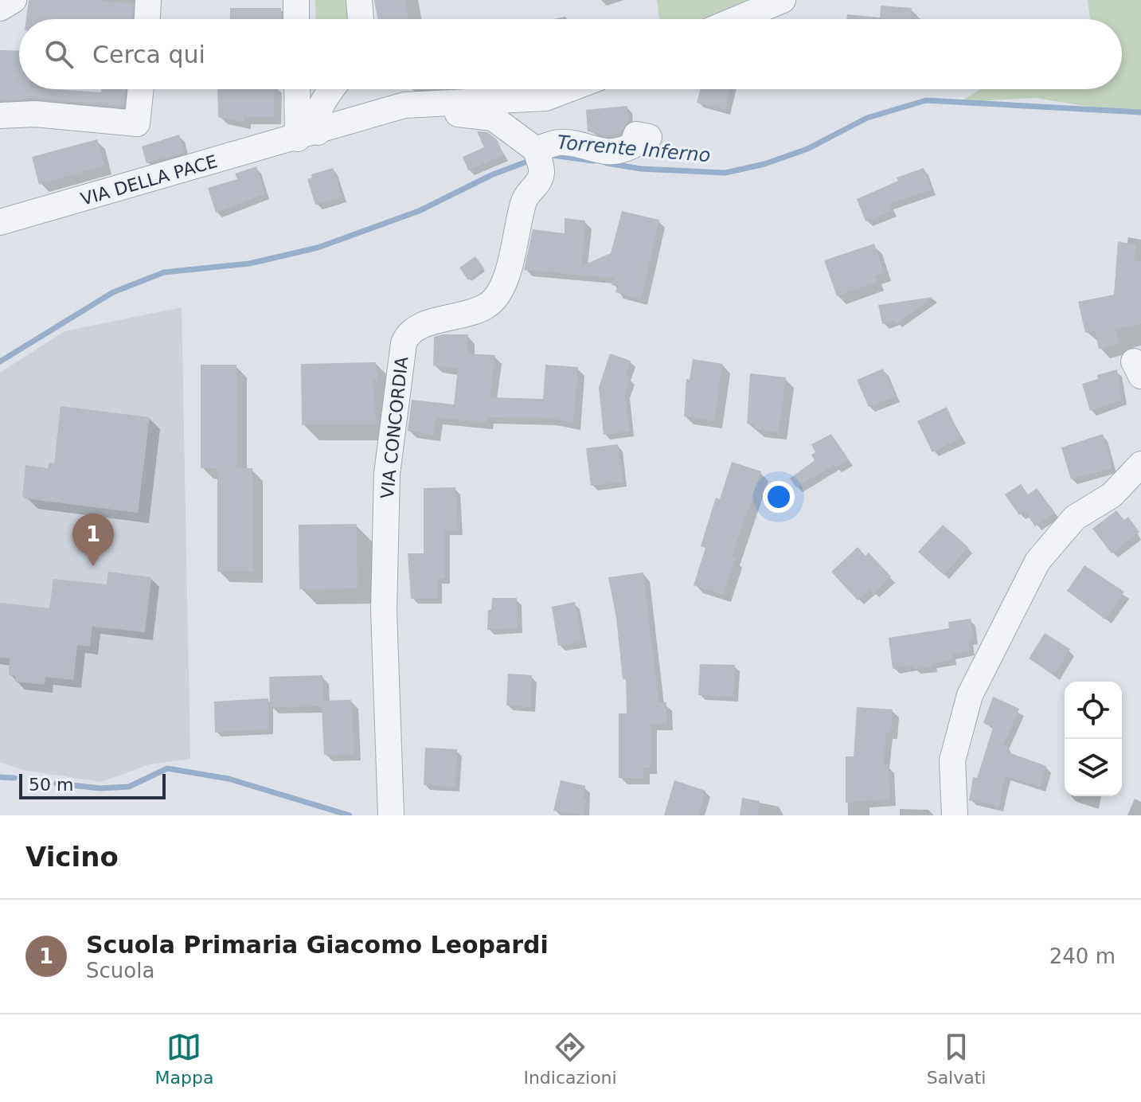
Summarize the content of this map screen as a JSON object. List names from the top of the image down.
{
  "streets": {
    "street": ["VIA DELLA PACE", "VIA CONCORDIA"]
  },
  "water": ["Torrente Inferno"],
  "scale_bar": "50 m",
  "page": {
    "search": "Cerca qui",
    "pins": "1",
    "scale": "50 m",
    "heading": "Vicino",
    "list": [
      {
        "mark": "1",
        "name": "Scuola Primaria Giacomo Leopardi",
        "note": "Scuola",
        "value": "240 m"
      }
    ],
    "nav": ["Mappa", "Indicazioni", "Salvati"]
  }
}
